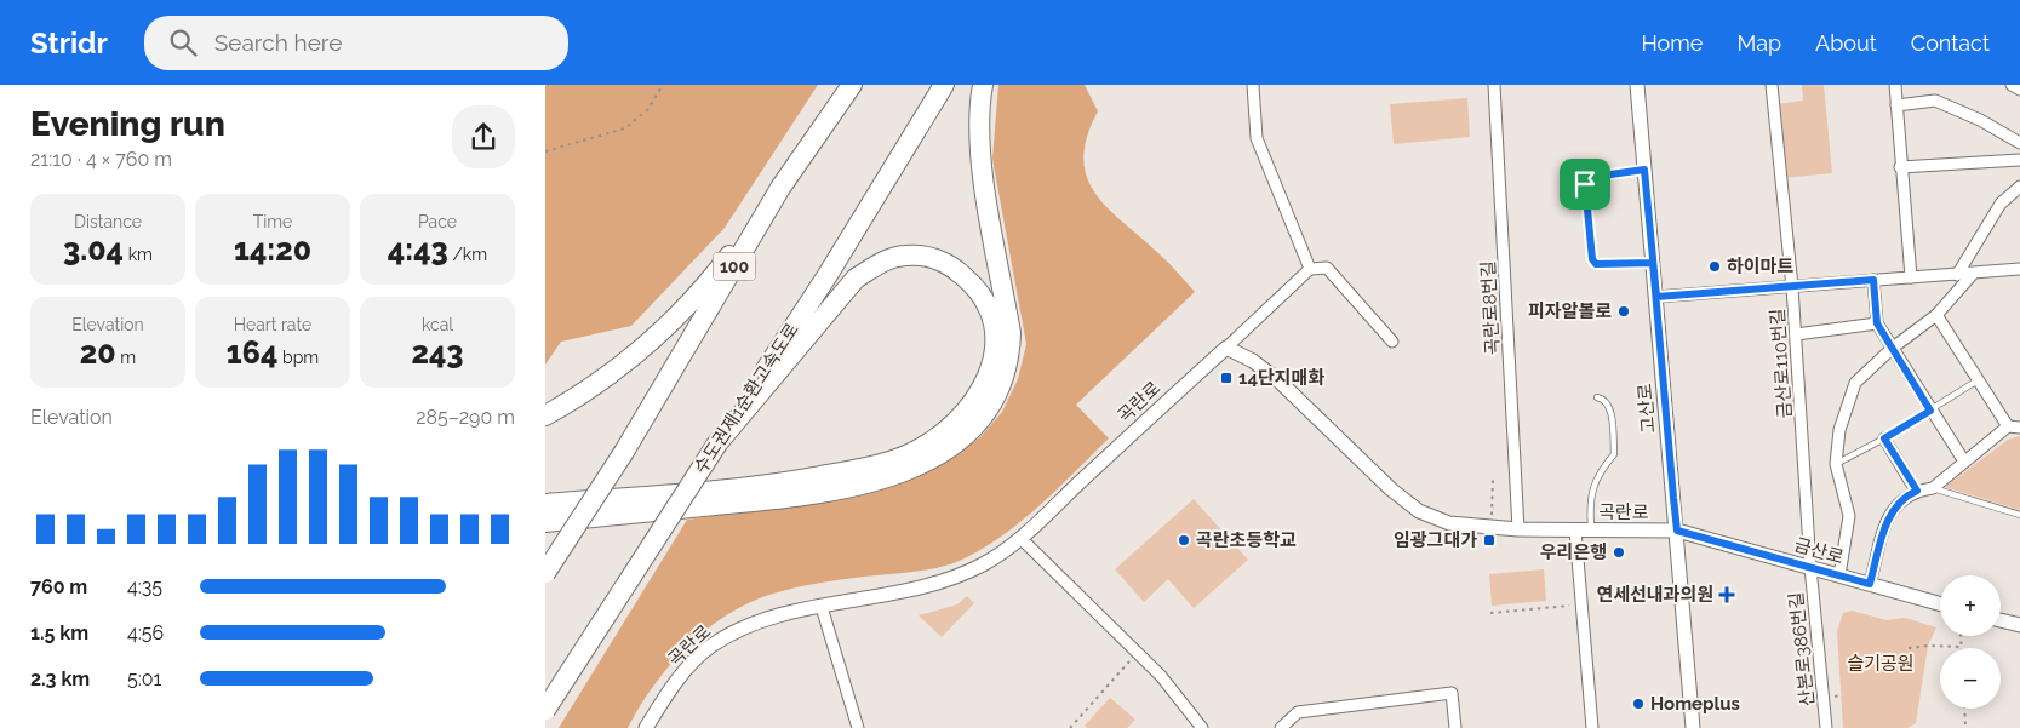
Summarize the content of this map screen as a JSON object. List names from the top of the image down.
{
  "streets": {
    "highway": ["100", "수도권제1순환고속도로"],
    "street": [
      "곡란로8번길",
      "금산로110번길",
      "곡란로",
      "고산로",
      "금산로",
      "산본로386번길"
    ]
  },
  "crossings": [
    ["곡란로8번길", "곡란로"],
    ["금산로110번길", "금산로"],
    ["금산로110번길", "산본로386번길"],
    ["곡란로", "고산로"],
    ["곡란로", "금산로"],
    ["고산로", "금산로"],
    ["금산로", "산본로386번길"]
  ],
  "parks": ["슬기공원"],
  "places": {
    "other": [
      "하이마트",
      "피자알볼로",
      "곡란초등학교",
      "우리은행",
      "Homeplus"
    ],
    "transit": ["14단지매화", "임광그대가"],
    "health": ["연세선내과의원"]
  },
  "page": {
    "header": "Stridr",
    "search": "Search here",
    "nav": [
      "Home",
      "Map",
      "About",
      "Contact"
    ],
    "heading": ["Evening run", "21:10 · 4 × 760 m"],
    "stats": [
      ["Distance", "3.04 km"],
      ["Time", "14:20"],
      ["Pace", "4:43 /km"],
      ["Elevation", "20 m"],
      ["Heart rate", "164 bpm"],
      ["kcal", "243"]
    ],
    "chart": ["Elevation", "285–290 m"],
    "list": [
      {
        "name": "760 m",
        "note": "4:35"
      },
      {
        "name": "1.5 km",
        "note": "4:56"
      },
      {
        "name": "2.3 km",
        "note": "5:01"
      }
    ],
    "map_buttons": ["+", "−"]
  }
}
